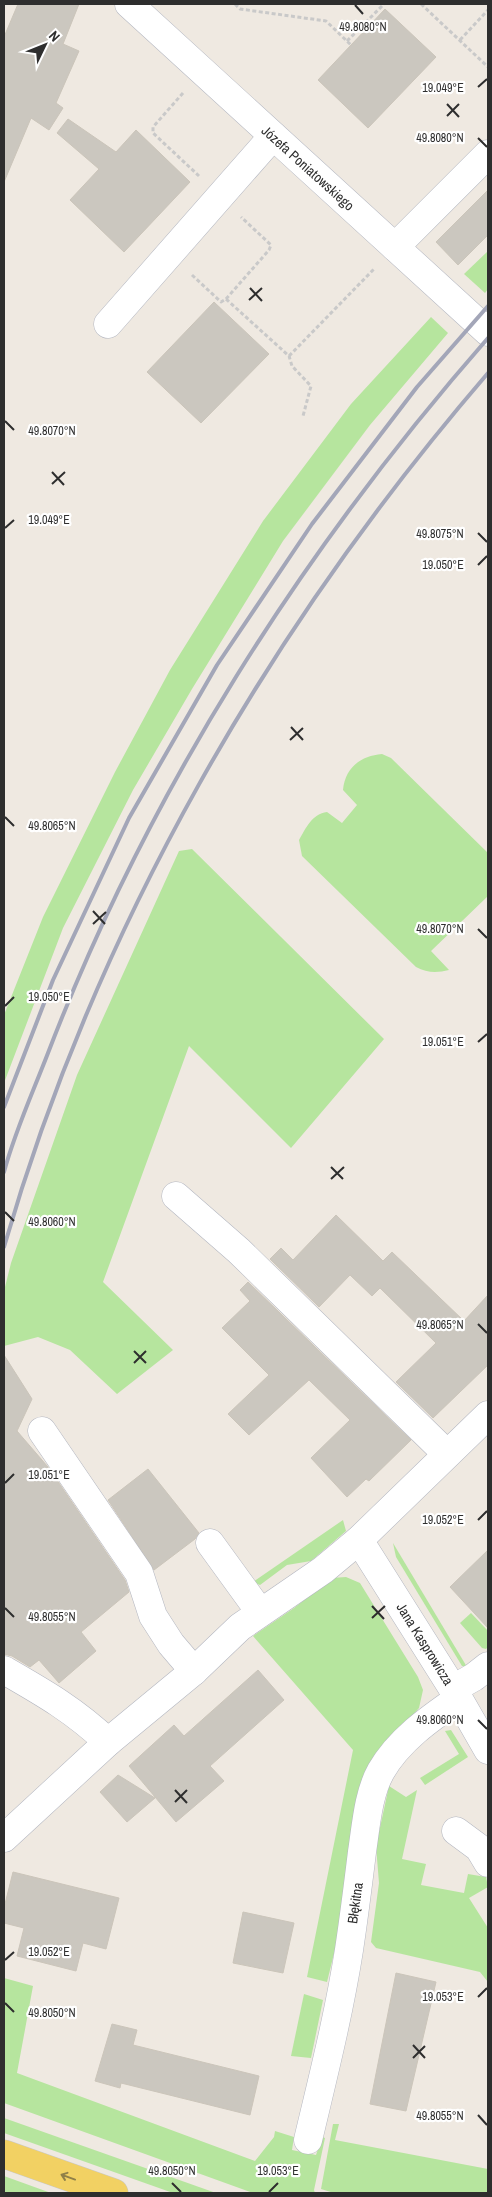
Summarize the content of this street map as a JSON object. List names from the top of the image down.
{
  "streets": {
    "street": ["Józefa Poniatowskiego", "Jana Kasprowicza", "Błękitna"]
  },
  "crossings": [
    ["Jana Kasprowicza", "Błękitna"]
  ],
  "north": "top right",
  "coordinates": [
    "49.8080°N",
    "19.049°E",
    "49.8070°N",
    "49.8075°N",
    "19.050°E",
    "49.8065°N",
    "19.051°E",
    "49.8060°N",
    "19.052°E",
    "49.8055°N",
    "19.053°E",
    "49.8050°N"
  ]
}
